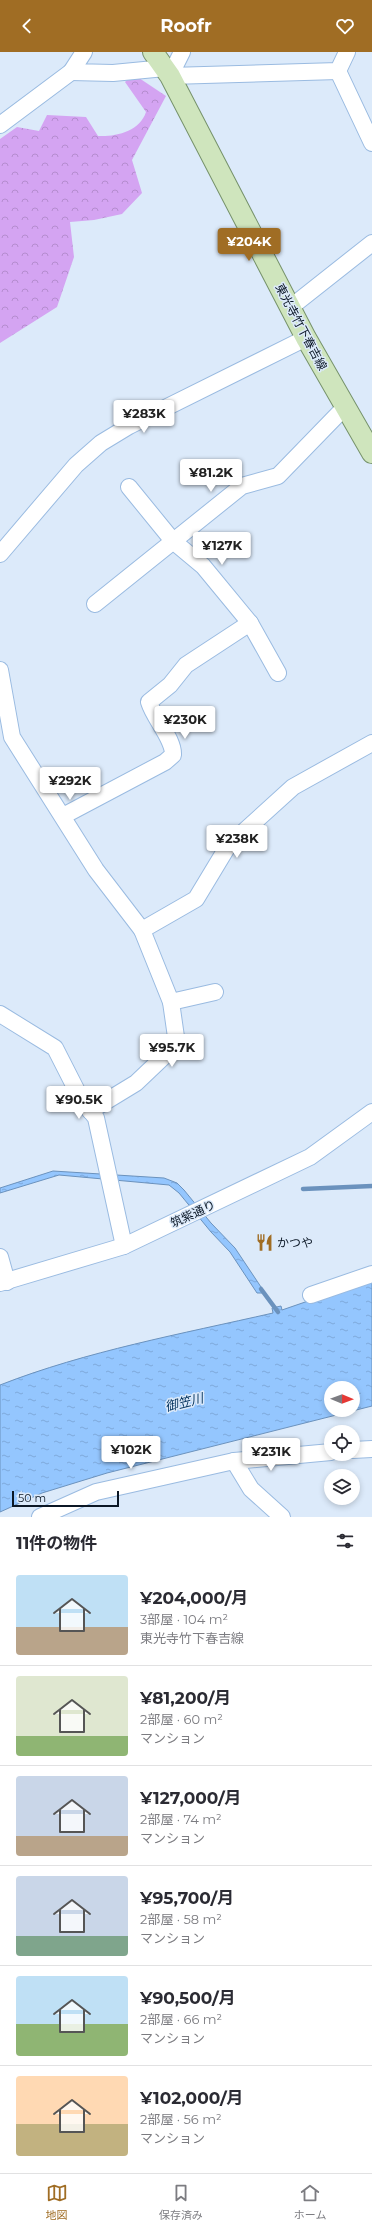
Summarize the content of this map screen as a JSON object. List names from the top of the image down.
{
  "streets": {
    "main road": ["東光寺竹下春吉線"],
    "street": ["筑紫通り"]
  },
  "water": ["御笠川"],
  "places": {
    "restaurant": ["かつや"]
  },
  "scale_bar": "50 m",
  "north": "right",
  "page": {
    "header": "Roofr",
    "price": [
      "¥204K",
      "¥283K",
      "¥81.2K",
      "¥127K",
      "¥230K",
      "¥292K",
      "¥238K",
      "¥95.7K",
      "¥90.5K",
      "¥102K",
      "¥231K"
    ],
    "scale": "50 m",
    "heading": "11件の物件",
    "list": [
      {
        "name": "¥204,000/月",
        "note": "3部屋 · 104 m² · 東光寺竹下春吉線"
      },
      {
        "name": "¥81,200/月",
        "note": "2部屋 · 60 m² · マンション"
      },
      {
        "name": "¥127,000/月",
        "note": "2部屋 · 74 m² · マンション"
      },
      {
        "name": "¥95,700/月",
        "note": "2部屋 · 58 m² · マンション"
      },
      {
        "name": "¥90,500/月",
        "note": "2部屋 · 66 m² · マンション"
      },
      {
        "name": "¥102,000/月",
        "note": "2部屋 · 56 m² · マンション"
      }
    ],
    "tabs": ["地図", "保存済み", "ホーム"]
  }
}
